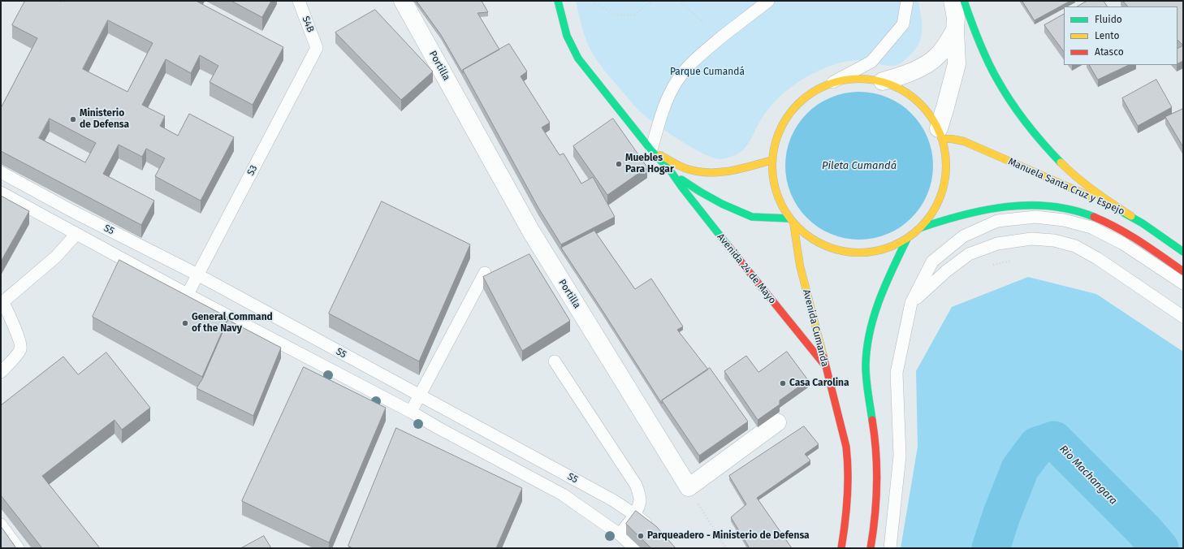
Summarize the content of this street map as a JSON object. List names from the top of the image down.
{
  "streets": {
    "main road": ["Manuela Santa Cruz y Espejo", "Avenida 24 de Mayo", "Avenida Cumanda"],
    "street": ["Portilla"],
    "lane": ["S4B", "S3", "S5"]
  },
  "crossings": [
    ["S4B", "S3"],
    ["S3", "S5"],
    ["Avenida 24 de Mayo", "Avenida Cumanda"]
  ],
  "water": ["Pileta Cumandá", "Rio Machangara"],
  "parks": ["Parque Cumandá"],
  "places": [
    "Ministerio de Defensa",
    "Muebles Para Hogar",
    "General Command of the Navy",
    "Casa Carolina",
    "Parqueadero - Ministerio de Defensa"
  ],
  "legend": ["Fluido", "Lento", "Atasco"]
}
